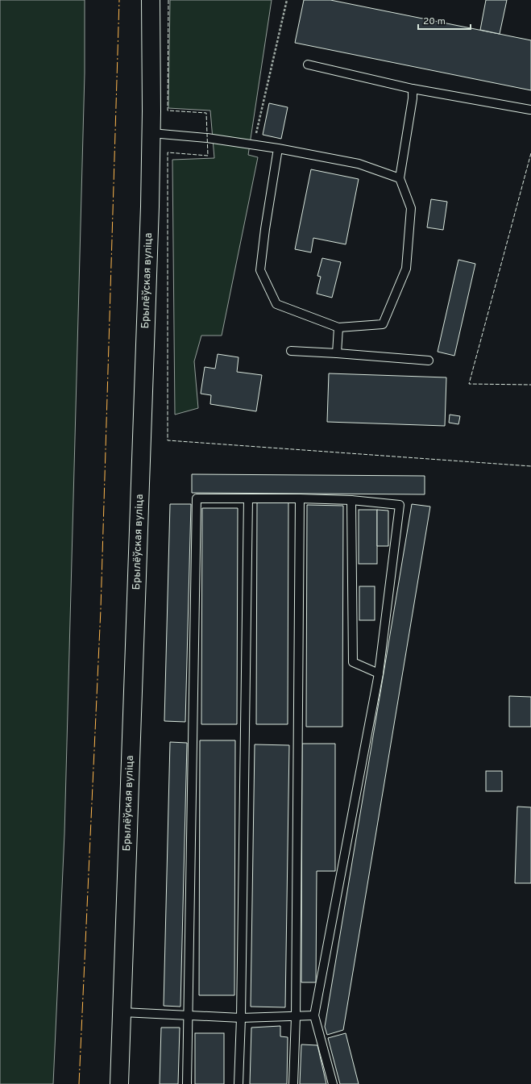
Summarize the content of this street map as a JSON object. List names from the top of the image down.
{
  "streets": {
    "street": ["Брылёўская вуліца"]
  },
  "scale_bar": "20 m"
}
